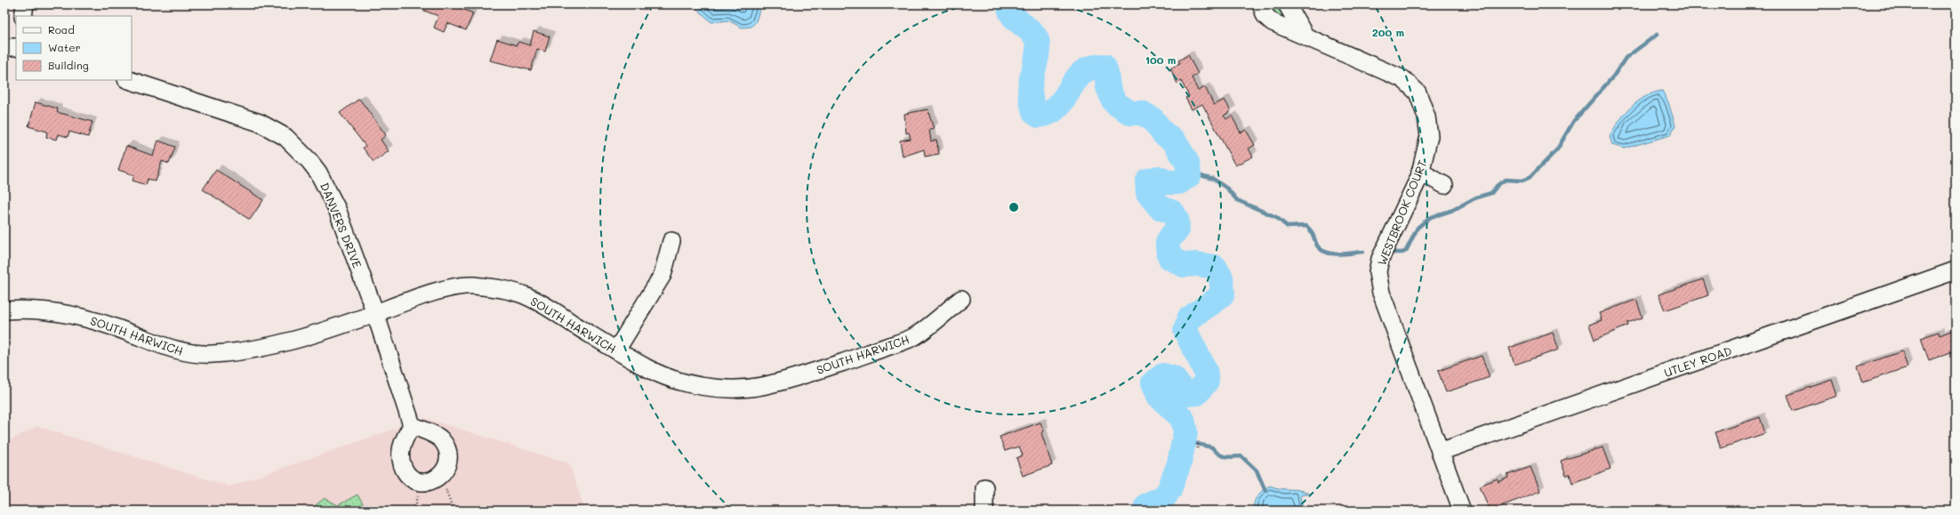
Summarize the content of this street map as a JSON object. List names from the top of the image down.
{
  "streets": {
    "street": [
      "WESTBROOK COURT",
      "DANVERS DRIVE",
      "SOUTH HARWICH",
      "UTLEY ROAD"
    ]
  },
  "crossings": [
    ["WESTBROOK COURT", "UTLEY ROAD"],
    ["DANVERS DRIVE", "SOUTH HARWICH"]
  ],
  "legend": ["Road", "Water", "Building"],
  "rings": ["200 m", "100 m"]
}
